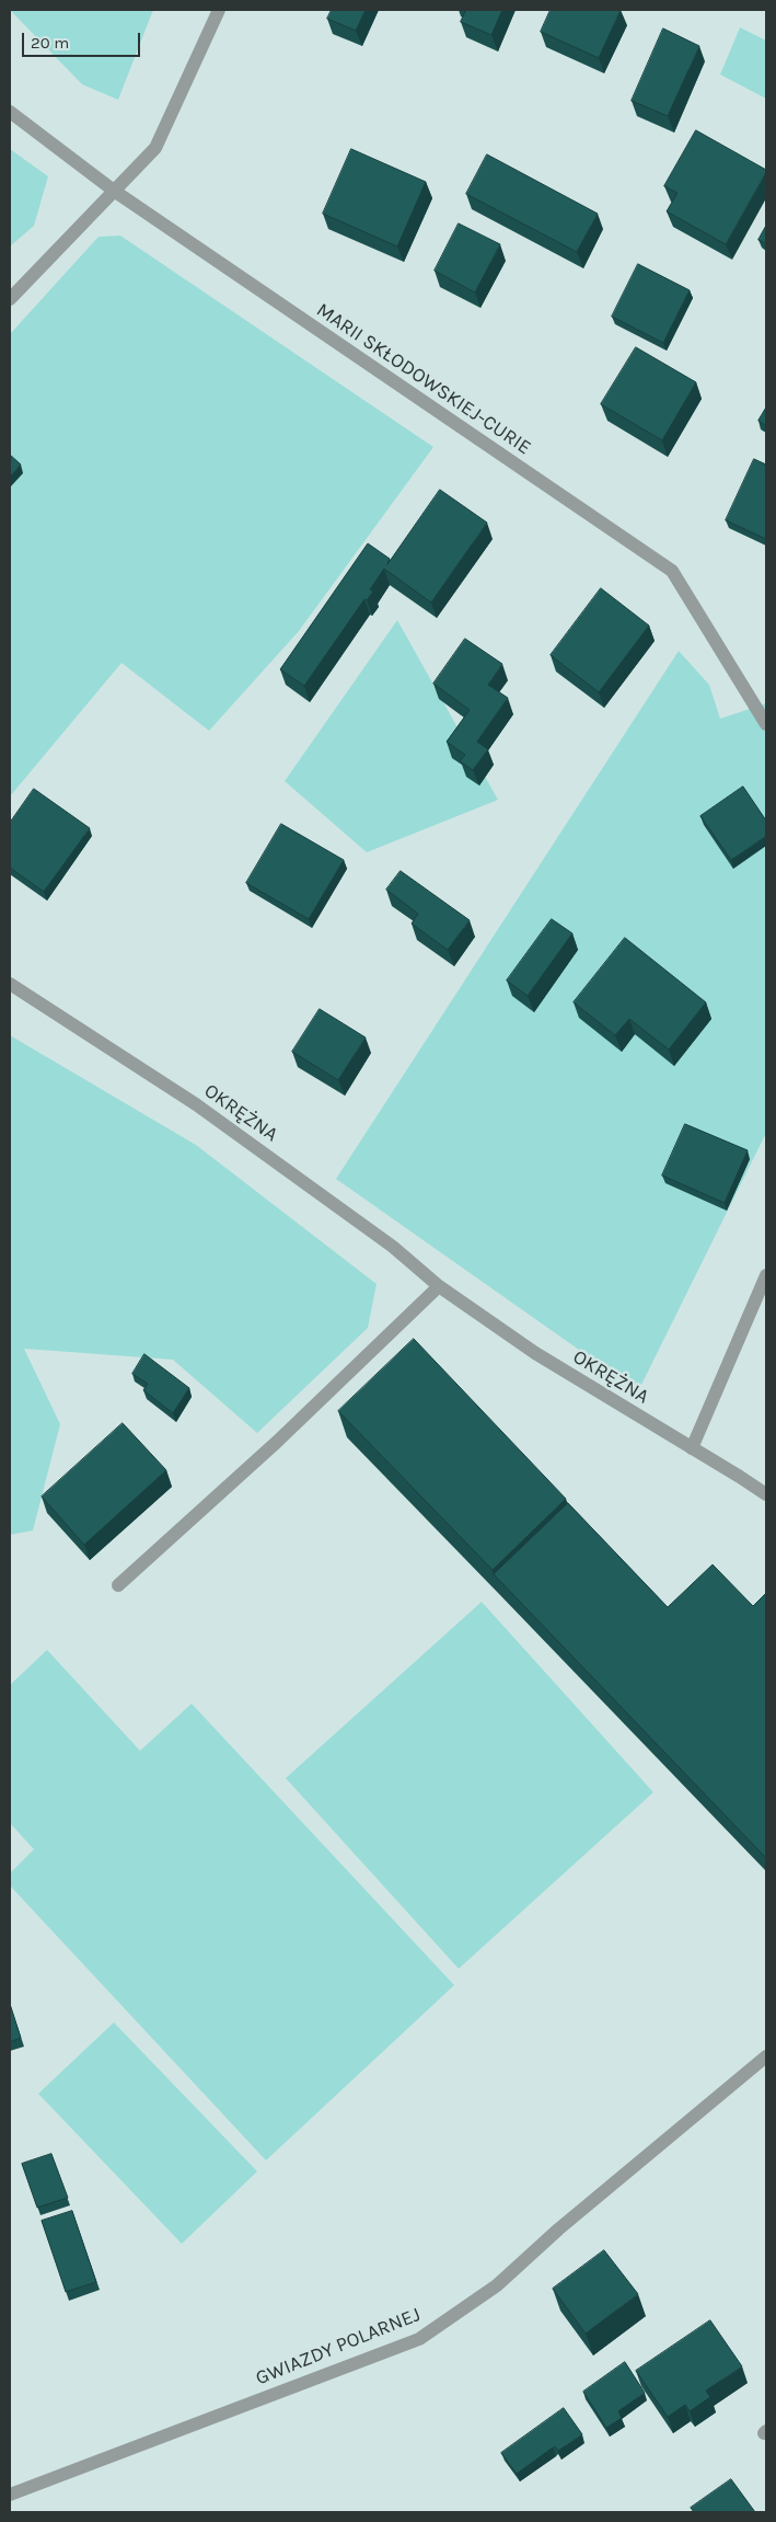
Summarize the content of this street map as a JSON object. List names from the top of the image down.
{
  "streets": {
    "street": ["MARII SKŁODOWSKIEJ-CURIE", "OKRĘŻNA", "GWIAZDY POLARNEJ"]
  },
  "scale_bar": "20 m"
}
